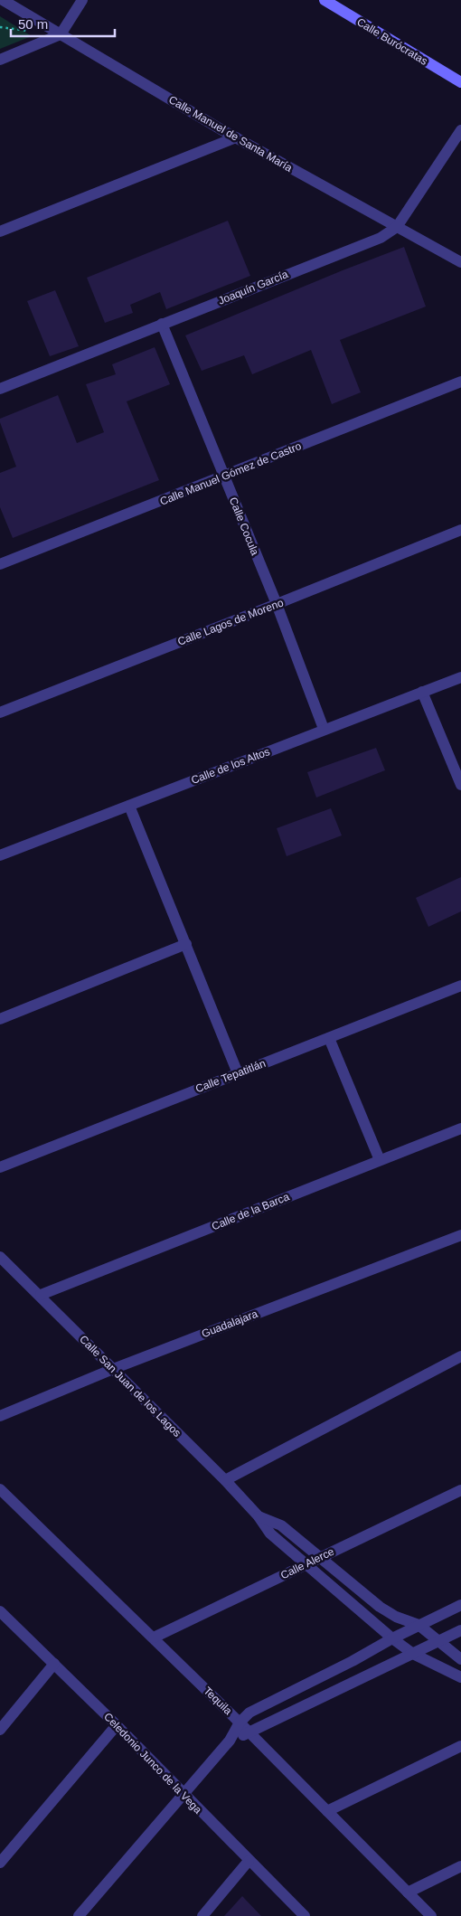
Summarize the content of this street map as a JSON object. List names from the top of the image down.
{
  "streets": {
    "street": [
      "Calle Burócratas",
      "Calle Manuel de Santa María",
      "Joaquín García",
      "Calle Manuel Gómez de Castro",
      "Calle Cocula",
      "Calle Lagos de Moreno",
      "Calle de los Altos",
      "Calle Tepatitlán",
      "Calle de la Barca",
      "Guadalajara",
      "Calle San Juan de los Lagos",
      "Calle Alerce",
      "Tequila",
      "Celedonio Junco de la Vega"
    ]
  },
  "crossings": [
    ["Calle Manuel de Santa María", "Joaquín García"],
    ["Joaquín García", "Calle Cocula"],
    ["Calle Manuel Gómez de Castro", "Calle Cocula"],
    ["Calle Cocula", "Calle Lagos de Moreno"],
    ["Calle Cocula", "Calle de los Altos"],
    ["Calle de la Barca", "Calle San Juan de los Lagos"],
    ["Guadalajara", "Calle San Juan de los Lagos"],
    ["Calle San Juan de los Lagos", "Calle Alerce"],
    ["Calle Alerce", "Tequila"]
  ],
  "scale_bar": "50 m"
}
